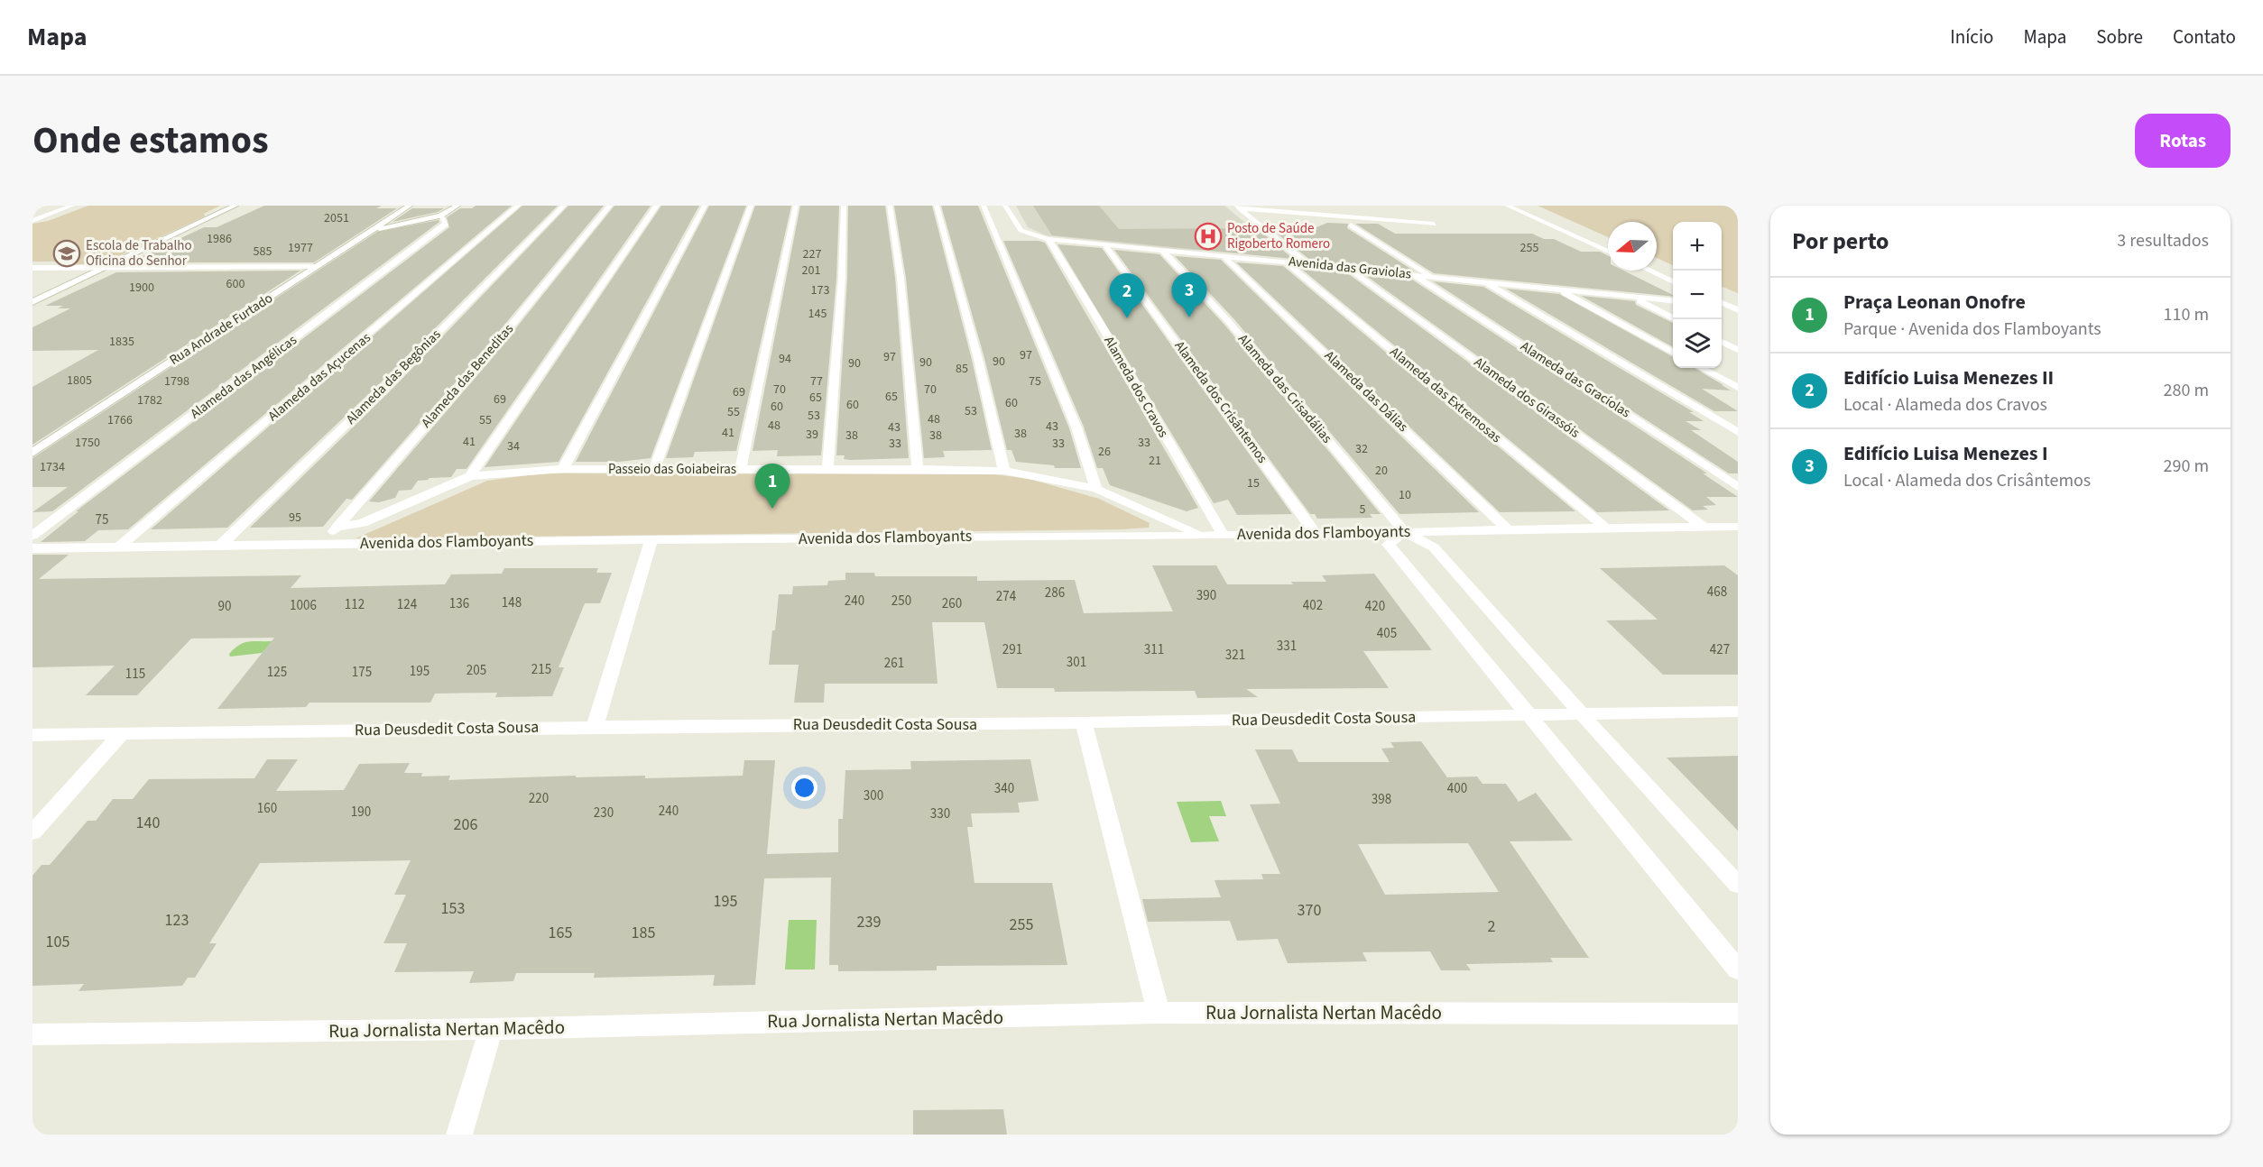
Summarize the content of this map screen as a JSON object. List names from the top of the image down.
{
  "streets": {
    "street": [
      "Avenida das Graviolas",
      "Rua Andrade Furtado",
      "Alameda das Beneditas",
      "Alameda das Angélicas",
      "Alameda das Açucenas",
      "Alameda das Begônias",
      "Alameda das Gracíolas",
      "Alameda dos Cravos",
      "Alameda das Crisadálias",
      "Alameda das Dálias",
      "Alameda das Extremosas",
      "Alameda dos Girassóis",
      "Alameda dos Crisântemos",
      "Passeio das Goiabeiras",
      "Avenida dos Flamboyants",
      "Rua Deusdedit Costa Sousa",
      "Rua Jornalista Nertan Macêdo"
    ]
  },
  "crossings": [
    ["Avenida das Graviolas", "Alameda das Gracíolas"],
    ["Avenida das Graviolas", "Alameda dos Cravos"],
    ["Avenida das Graviolas", "Alameda das Crisadálias"],
    ["Avenida das Graviolas", "Alameda das Dálias"],
    ["Avenida das Graviolas", "Alameda das Extremosas"],
    ["Avenida das Graviolas", "Alameda dos Girassóis"],
    ["Avenida das Graviolas", "Alameda dos Crisântemos"],
    ["Alameda das Beneditas", "Passeio das Goiabeiras"],
    ["Alameda das Beneditas", "Avenida dos Flamboyants"],
    ["Alameda das Açucenas", "Avenida dos Flamboyants"],
    ["Alameda das Begônias", "Avenida dos Flamboyants"],
    ["Alameda dos Cravos", "Avenida dos Flamboyants"],
    ["Alameda das Crisadálias", "Avenida dos Flamboyants"],
    ["Alameda das Dálias", "Avenida dos Flamboyants"],
    ["Alameda das Extremosas", "Avenida dos Flamboyants"],
    ["Alameda dos Girassóis", "Avenida dos Flamboyants"],
    ["Alameda dos Crisântemos", "Avenida dos Flamboyants"],
    ["Passeio das Goiabeiras", "Avenida dos Flamboyants"]
  ],
  "places": {
    "hospital": ["Posto de Saúde Rigoberto Romero"],
    "school or university": ["Escola de Trabalho Oficina do Senhor"]
  },
  "house_numbers": [
    "2051",
    "1986",
    "1977",
    "255",
    "585",
    "227",
    "201",
    "600",
    "1900",
    "173",
    "145",
    "1835",
    "97",
    "97",
    "94",
    "90",
    "90",
    "90",
    "85",
    "1805",
    "1798",
    "77",
    "75",
    "70",
    "70",
    "69",
    "65",
    "65",
    "69",
    "1782",
    "60",
    "60",
    "60",
    "53",
    "55",
    "53",
    "48",
    "1766",
    "55",
    "48",
    "43",
    "43",
    "41",
    "38",
    "39",
    "38",
    "38",
    "41",
    "1750",
    "33",
    "33",
    "33",
    "34",
    "32",
    "26",
    "21",
    "1734",
    "20",
    "15",
    "10",
    "5",
    "95",
    "75",
    "468",
    "286",
    "390",
    "274",
    "240",
    "250",
    "148",
    "136",
    "260",
    "112",
    "124",
    "1006",
    "402",
    "90",
    "420",
    "405",
    "331",
    "291",
    "311",
    "427",
    "321",
    "301",
    "261",
    "215",
    "205",
    "195",
    "125",
    "175",
    "115",
    "340",
    "400",
    "300",
    "220",
    "398",
    "160",
    "240",
    "190",
    "230",
    "330",
    "140",
    "206",
    "195",
    "153",
    "370",
    "123",
    "239",
    "255",
    "2",
    "165",
    "185",
    "105"
  ],
  "north": "left",
  "page": {
    "header": "Mapa",
    "nav": [
      "Início",
      "Mapa",
      "Sobre",
      "Contato"
    ],
    "title": "Onde estamos",
    "buttons": "Rotas",
    "heading": ["Por perto", "3 resultados"],
    "map_buttons": ["+", "−"],
    "pins": ["3", "2", "1"],
    "list": [
      {
        "mark": "1",
        "name": "Praça Leonan Onofre",
        "note": "Parque · Avenida dos Flamboyants",
        "value": "110 m"
      },
      {
        "mark": "2",
        "name": "Edifício Luisa Menezes II",
        "note": "Local · Alameda dos Cravos",
        "value": "280 m"
      },
      {
        "mark": "3",
        "name": "Edifício Luisa Menezes I",
        "note": "Local · Alameda dos Crisântemos",
        "value": "290 m"
      }
    ]
  }
}
